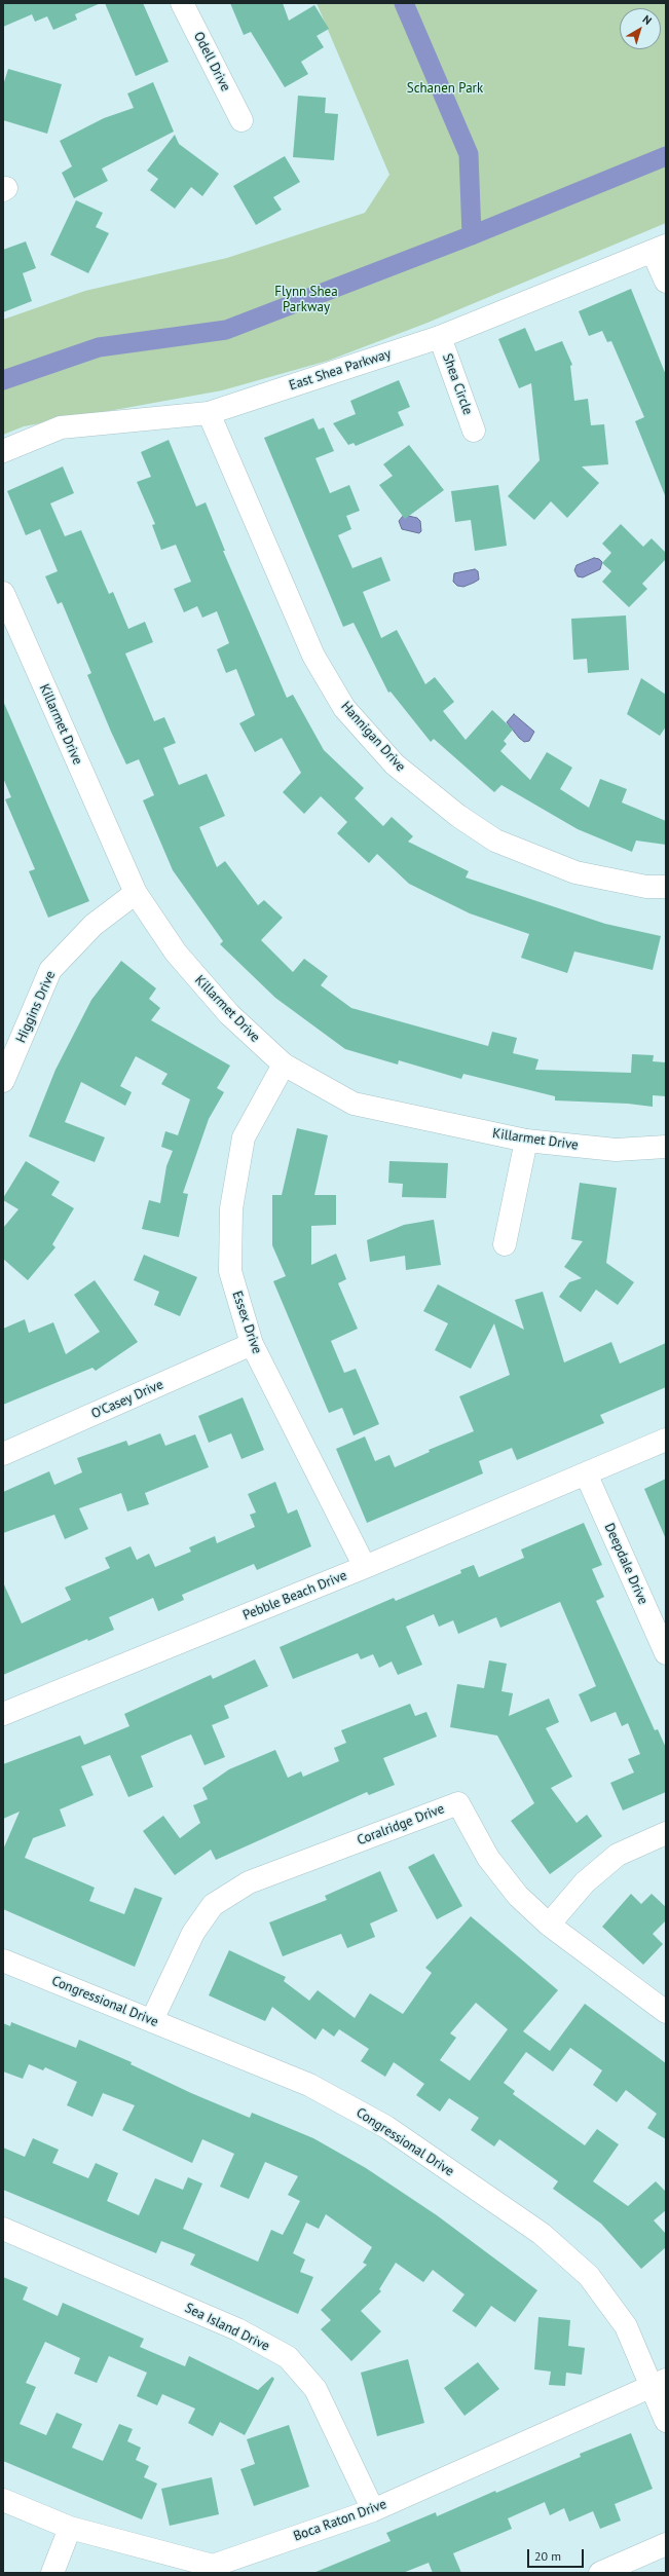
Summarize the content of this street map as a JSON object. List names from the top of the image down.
{
  "streets": {
    "street": [
      "Odell Drive",
      "East Shea Parkway",
      "Shea Circle",
      "Killarmet Drive",
      "Hannigan Drive",
      "Higgins Drive",
      "Essex Drive",
      "O'Casey Drive",
      "Deepdale Drive",
      "Pebble Beach Drive",
      "Coralridge Drive",
      "Congressional Drive",
      "Sea Island Drive",
      "Boca Raton Drive"
    ]
  },
  "crossings": [
    ["East Shea Parkway", "Shea Circle"],
    ["East Shea Parkway", "Hannigan Drive"],
    ["Killarmet Drive", "Higgins Drive"],
    ["Killarmet Drive", "Essex Drive"],
    ["Essex Drive", "O'Casey Drive"],
    ["Essex Drive", "Pebble Beach Drive"],
    ["Deepdale Drive", "Pebble Beach Drive"],
    ["Coralridge Drive", "Congressional Drive"],
    ["Congressional Drive", "Boca Raton Drive"],
    ["Sea Island Drive", "Boca Raton Drive"]
  ],
  "parks": ["Schanen Park", "Flynn Shea Parkway"],
  "scale_bar": "20 m",
  "north": "top right"
}
